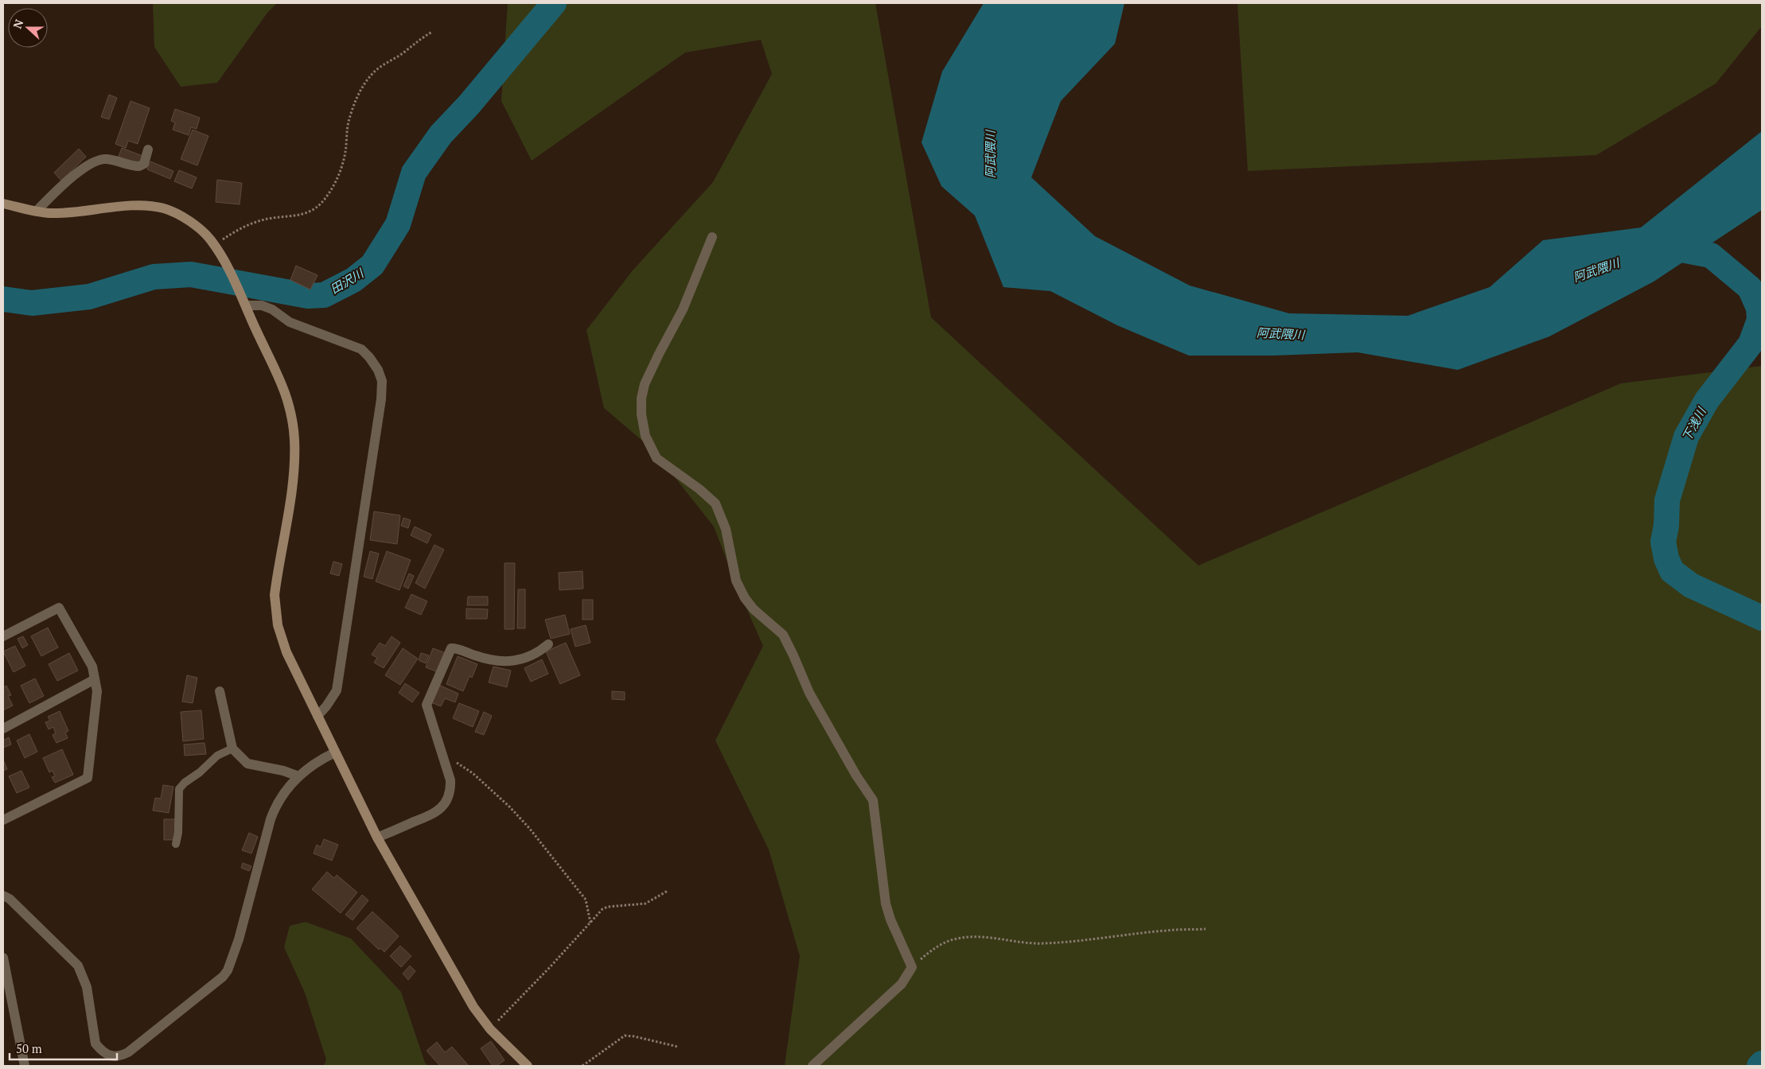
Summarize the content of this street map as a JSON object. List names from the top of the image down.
{
  "water": ["阿武隈川", "田沢川", "下浅川"],
  "scale_bar": "50 m",
  "north": "left"
}
